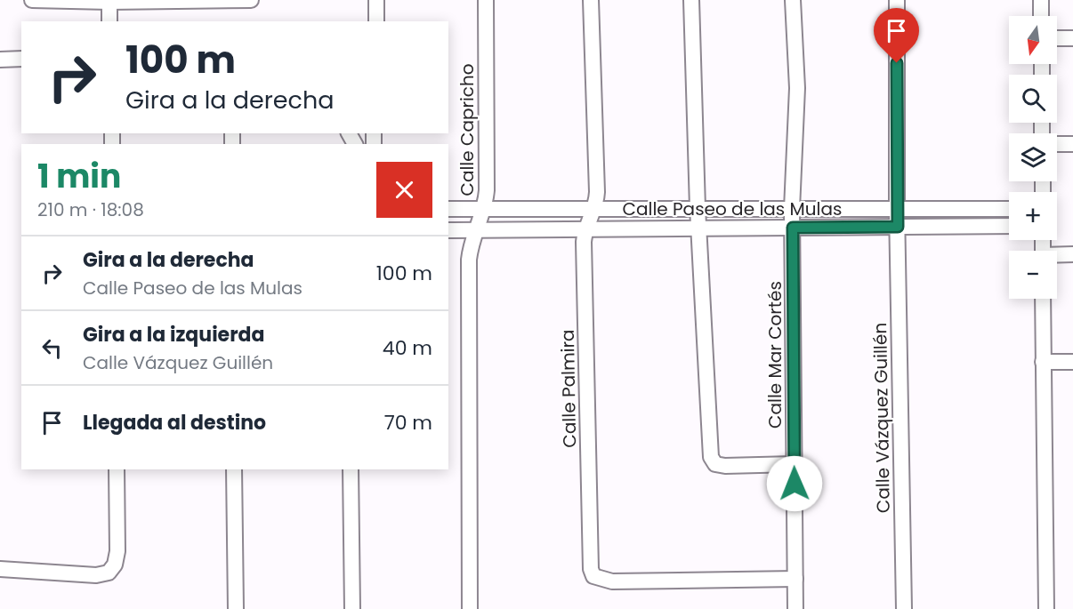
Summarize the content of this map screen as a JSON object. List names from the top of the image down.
{
  "streets": {
    "street": [
      "Calle Capricho",
      "Calle Paseo de las Mulas",
      "Calle Mar Cortés",
      "Calle Palmira",
      "Calle Vázquez Guillén"
    ]
  },
  "crossings": [
    ["Calle Capricho", "Calle Paseo de las Mulas"],
    ["Calle Paseo de las Mulas", "Calle Mar Cortés"],
    ["Calle Paseo de las Mulas", "Calle Palmira"],
    ["Calle Paseo de las Mulas", "Calle Vázquez Guillén"],
    ["Calle Mar Cortés", "Calle Palmira"]
  ],
  "north": "bottom",
  "page": {
    "map_buttons": ["+", "−"],
    "turn": ["100 m", "Gira a la derecha"],
    "heading": ["1 min", "210 m · 18:08"],
    "list": [
      {
        "name": "Gira a la derecha",
        "note": "Calle Paseo de las Mulas",
        "value": "100 m"
      },
      {
        "name": "Gira a la izquierda",
        "note": "Calle Vázquez Guillén",
        "value": "40 m"
      },
      {
        "name": "Llegada al destino",
        "value": "70 m"
      }
    ]
  }
}
